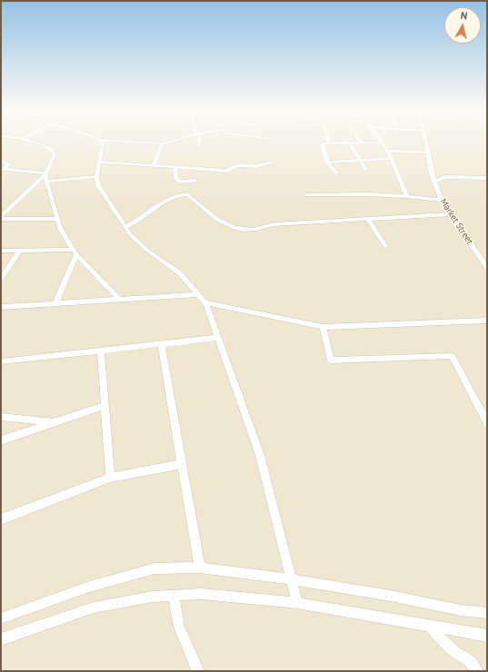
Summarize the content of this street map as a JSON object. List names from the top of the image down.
{
  "streets": {
    "street": ["Market Street"]
  },
  "north": "top"
}
